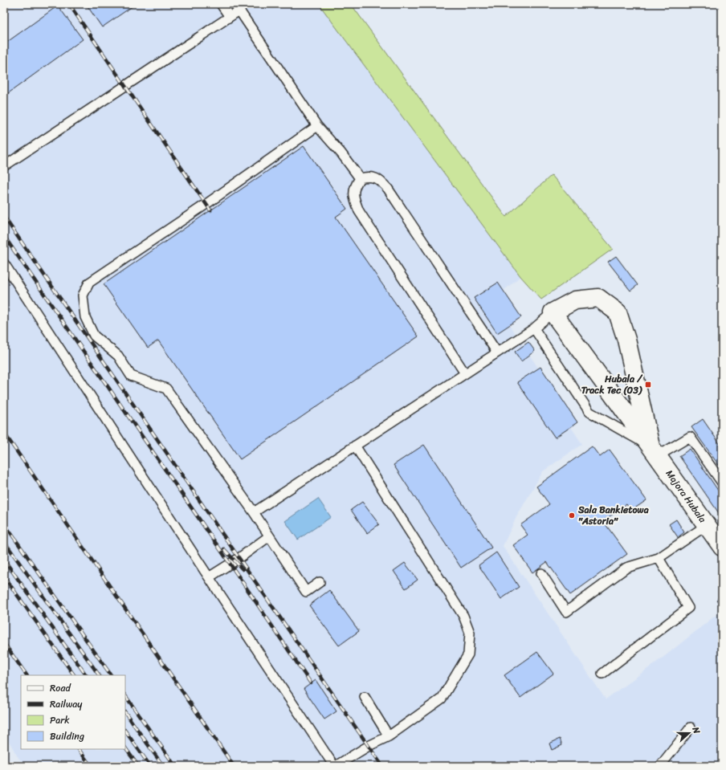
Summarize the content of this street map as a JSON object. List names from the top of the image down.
{
  "streets": {
    "street": ["Majora Hubala"]
  },
  "places": {
    "transit": ["Hubala / Track Tec (03)"],
    "other": ["Sala Bankietowa \"Astoria\""]
  },
  "legend": [
    "Road",
    "Railway",
    "Park",
    "Building"
  ],
  "north": "right"
}
